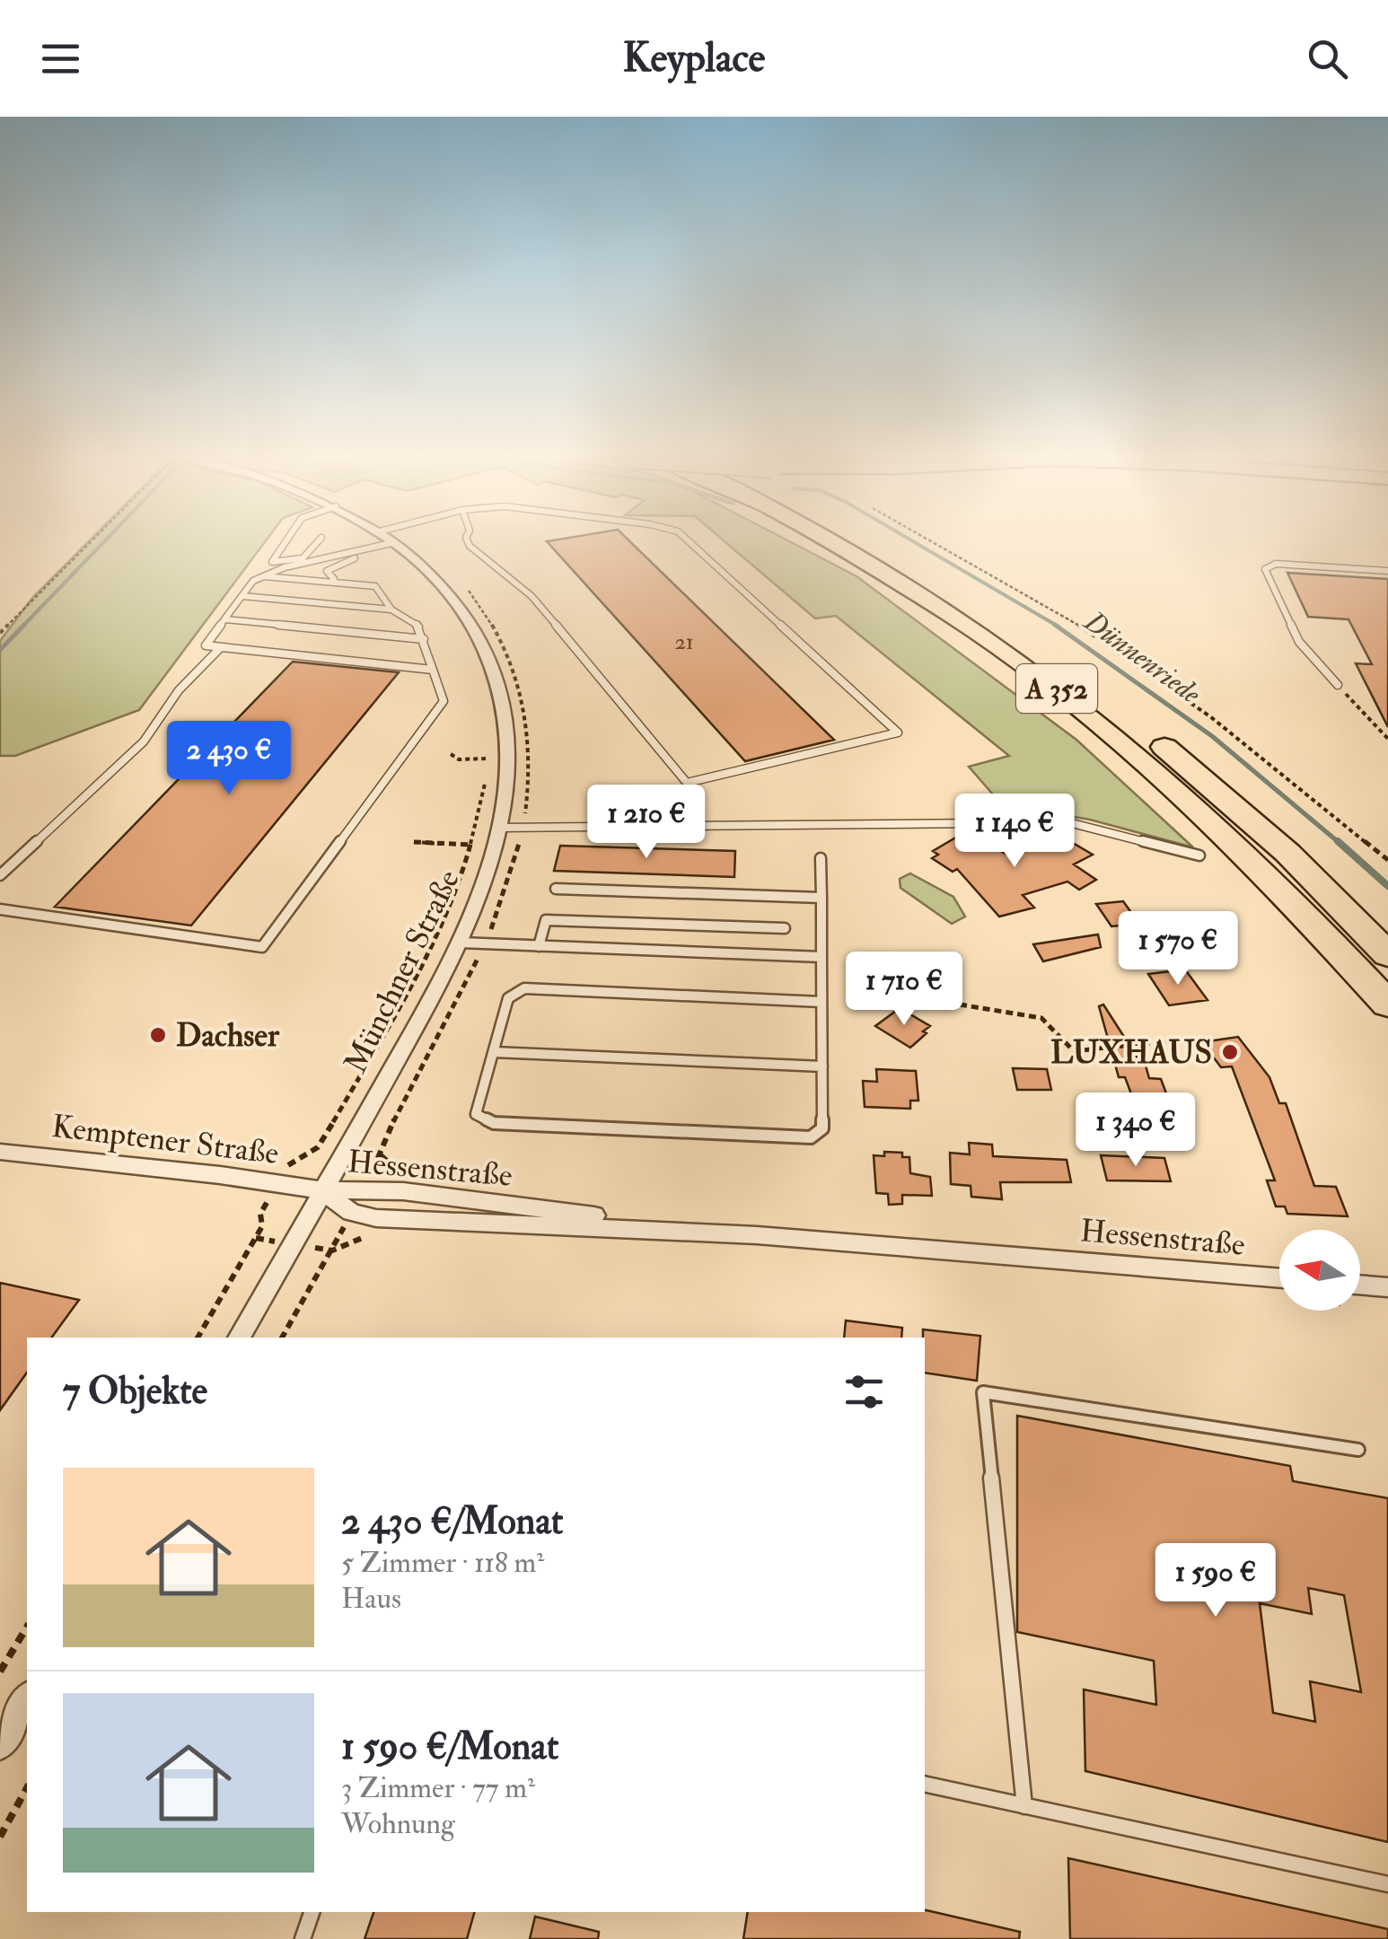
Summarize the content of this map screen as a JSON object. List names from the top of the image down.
{
  "streets": {
    "highway": ["A 352"],
    "street": ["Münchner Straße", "Kemptener Straße", "Hessenstraße"]
  },
  "crossings": [
    ["Münchner Straße", "Kemptener Straße"],
    ["Münchner Straße", "Hessenstraße"],
    ["Kemptener Straße", "Hessenstraße"]
  ],
  "water": ["Dünnenriede"],
  "places": ["Dachser", "LUXHAUS"],
  "house_numbers": ["21"],
  "north": "left",
  "page": {
    "header": "Keyplace",
    "price": [
      "2 430 €",
      "1 210 €",
      "1 140 €",
      "1 570 €",
      "1 710 €",
      "1 340 €",
      "1 590 €"
    ],
    "heading": "7 Objekte",
    "list": [
      {
        "name": "2 430 €/Monat",
        "note": "5 Zimmer · 118 m² · Haus"
      },
      {
        "name": "1 590 €/Monat",
        "note": "3 Zimmer · 77 m² · Wohnung"
      }
    ]
  }
}
